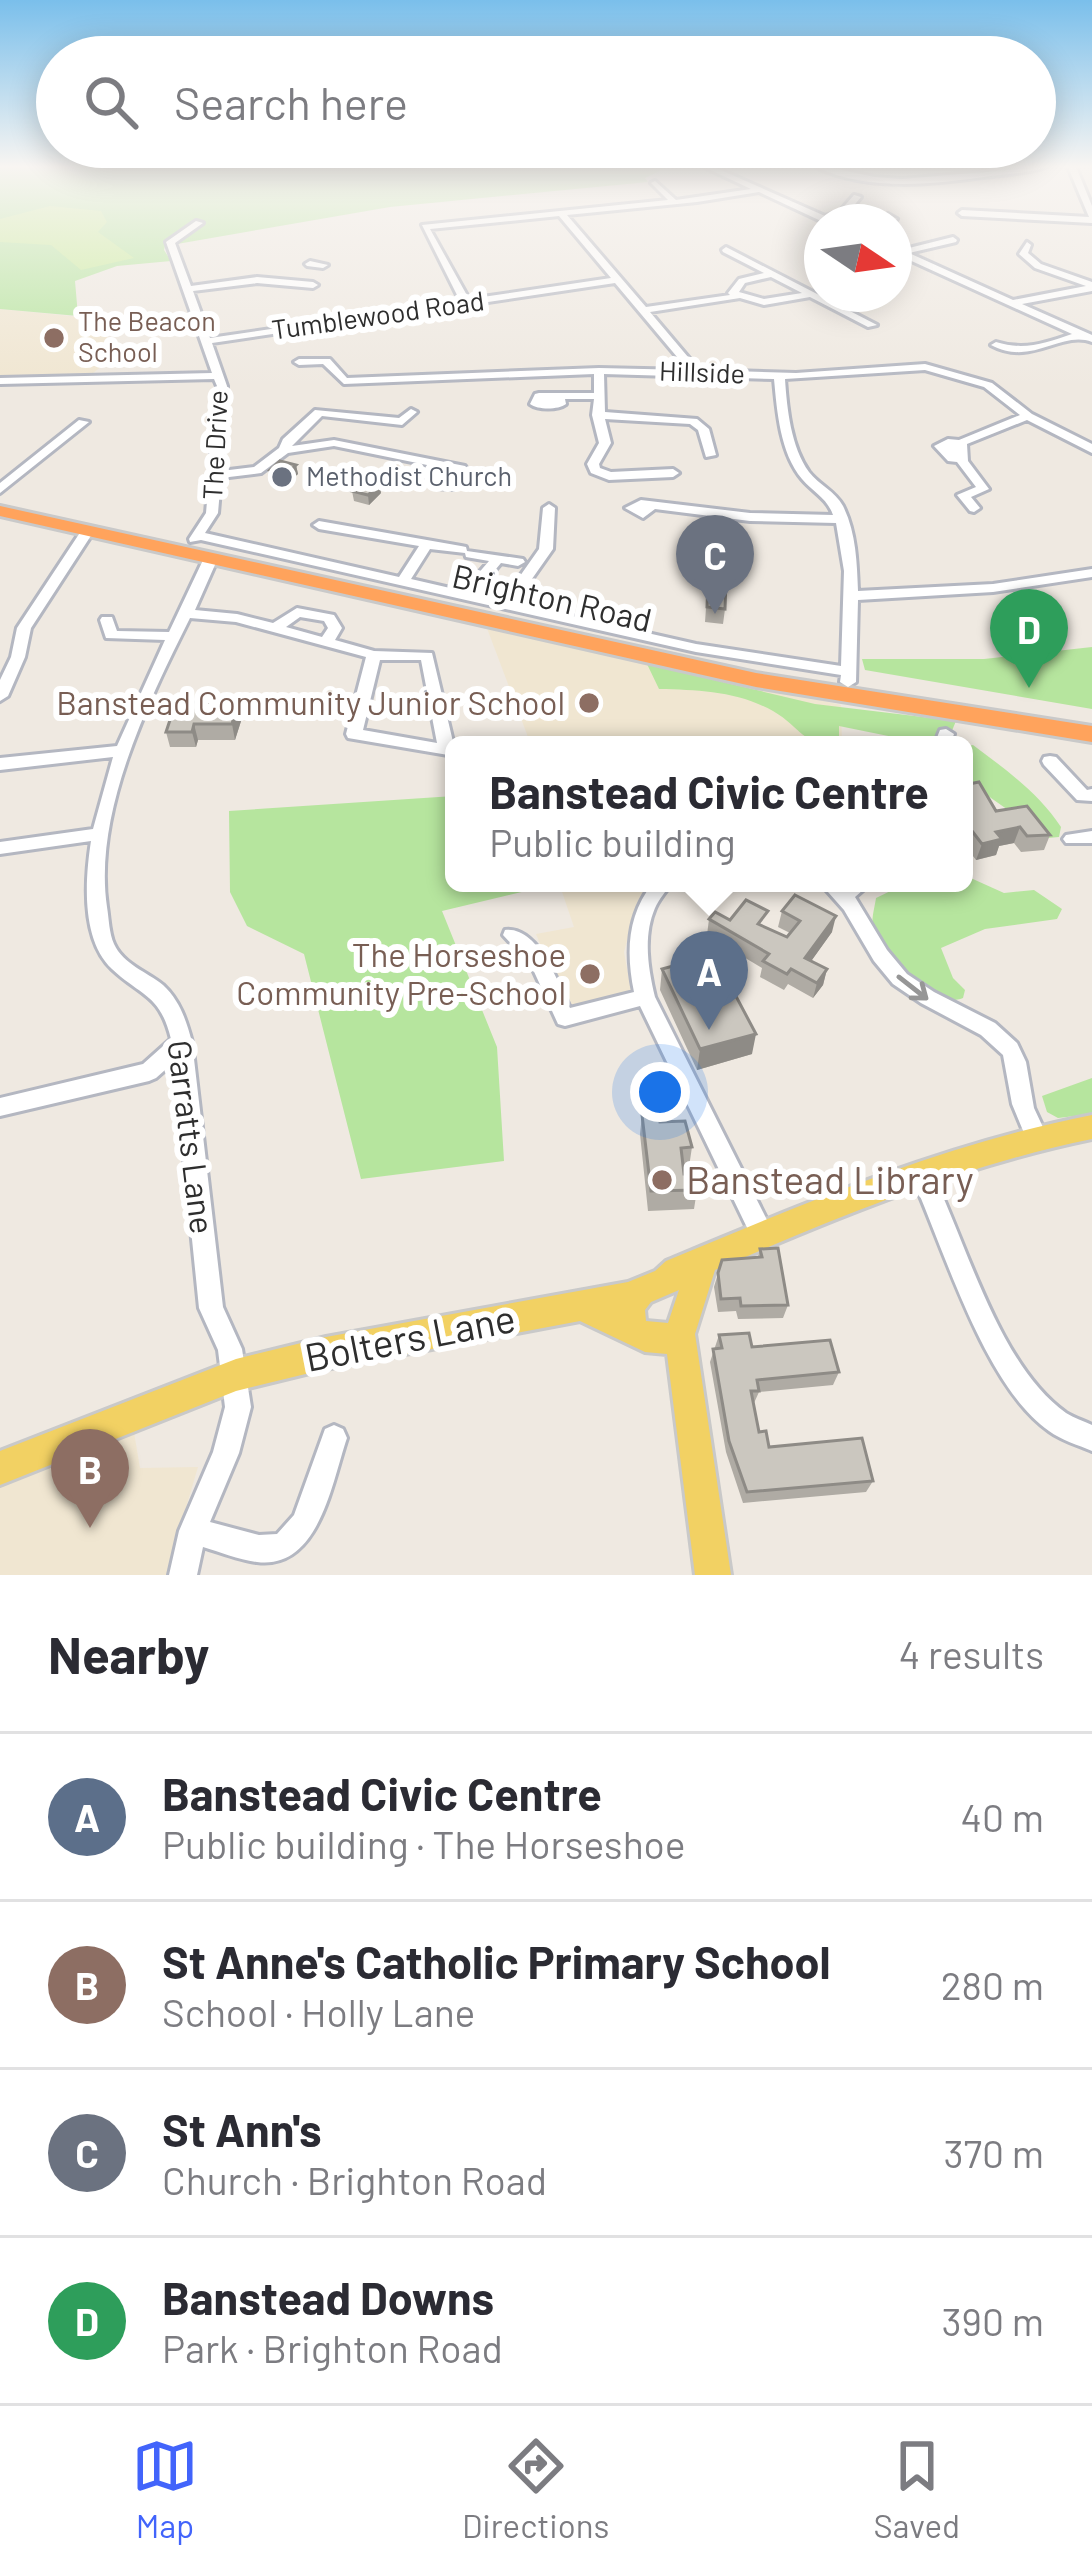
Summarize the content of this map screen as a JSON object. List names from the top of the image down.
{
  "streets": {
    "highway": ["Brighton Road"],
    "main road": ["Bolters Lane"],
    "street": [
      "Tumblewood Road",
      "Hillside",
      "The Drive",
      "Garratts Lane"
    ]
  },
  "crossings": [
    ["Tumblewood Road", "The Drive"],
    ["The Drive", "Brighton Road"],
    ["Brighton Road", "Garratts Lane"],
    ["Garratts Lane", "Bolters Lane"]
  ],
  "places": [
    "The Beacon School",
    "Methodist Church",
    "Banstead Community Junior School",
    "The Horseshoe Community Pre-School",
    "Banstead Library"
  ],
  "north": "right",
  "page": {
    "search": "Search here",
    "pins": [
      "C",
      "D",
      "A",
      "B"
    ],
    "popup": ["Banstead Civic Centre", "Public building"],
    "heading": ["Nearby", "4 results"],
    "list": [
      {
        "mark": "A",
        "name": "Banstead Civic Centre",
        "note": "Public building · The Horseshoe",
        "value": "40 m"
      },
      {
        "mark": "B",
        "name": "St Anne's Catholic Primary School",
        "note": "School · Holly Lane",
        "value": "280 m"
      },
      {
        "mark": "C",
        "name": "St Ann's",
        "note": "Church · Brighton Road",
        "value": "370 m"
      },
      {
        "mark": "D",
        "name": "Banstead Downs",
        "note": "Park · Brighton Road",
        "value": "390 m"
      }
    ],
    "nav": ["Map", "Directions", "Saved"]
  }
}
